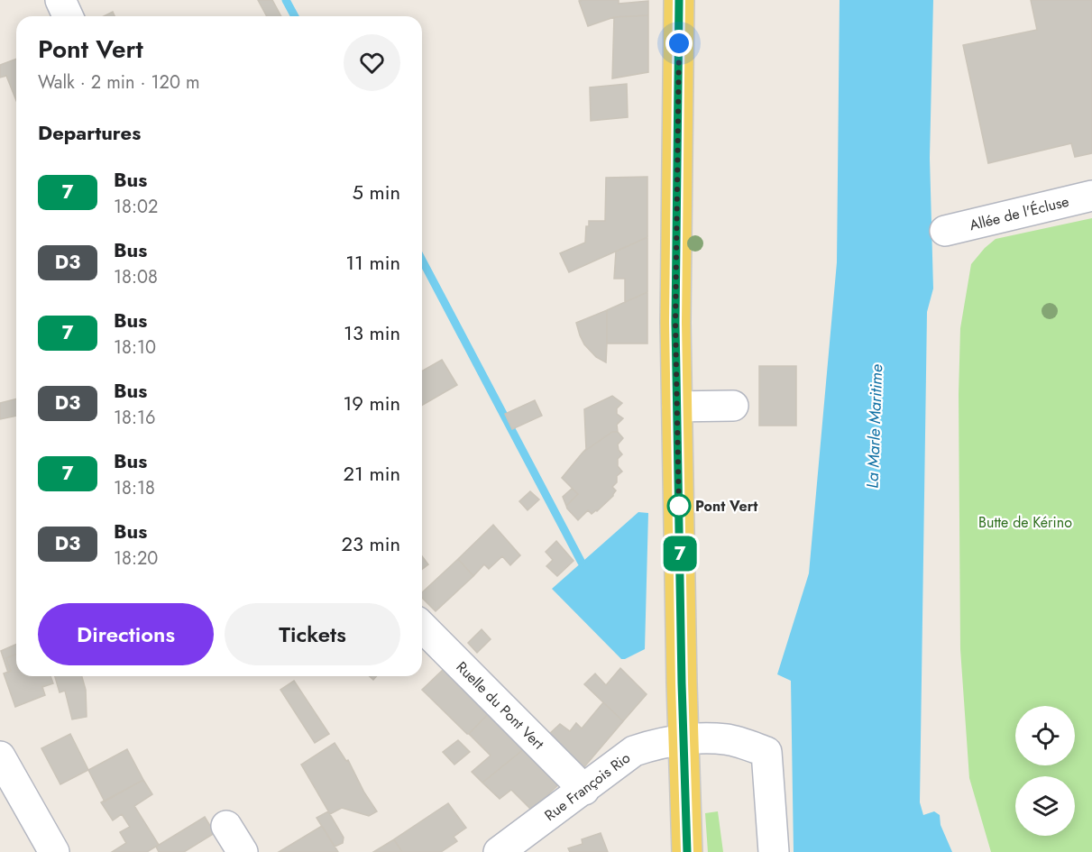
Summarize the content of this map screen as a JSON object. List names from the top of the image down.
{
  "streets": {
    "street": ["Allée de l'Écluse", "Ruelle du Pont Vert", "Rue François Rio"]
  },
  "crossings": [
    ["Ruelle du Pont Vert", "Rue François Rio"]
  ],
  "water": ["La Marle Maritime"],
  "parks": ["Butte de Kérino"],
  "places": ["Pont Vert"],
  "lines": ["bus line 7"],
  "page": {
    "on_map": "7",
    "heading": [
      ["Pont Vert", "Walk · 2 min · 120 m"],
      "Departures"
    ],
    "list": [
      {
        "mark": "7",
        "name": "Bus",
        "note": "18:02",
        "value": "5 min"
      },
      {
        "mark": "D3",
        "name": "Bus",
        "note": "18:08",
        "value": "11 min"
      },
      {
        "mark": "7",
        "name": "Bus",
        "note": "18:10",
        "value": "13 min"
      },
      {
        "mark": "D3",
        "name": "Bus",
        "note": "18:16",
        "value": "19 min"
      },
      {
        "mark": "7",
        "name": "Bus",
        "note": "18:18",
        "value": "21 min"
      },
      {
        "mark": "D3",
        "name": "Bus",
        "note": "18:20",
        "value": "23 min"
      }
    ],
    "buttons": ["Directions", "Tickets"]
  }
}
